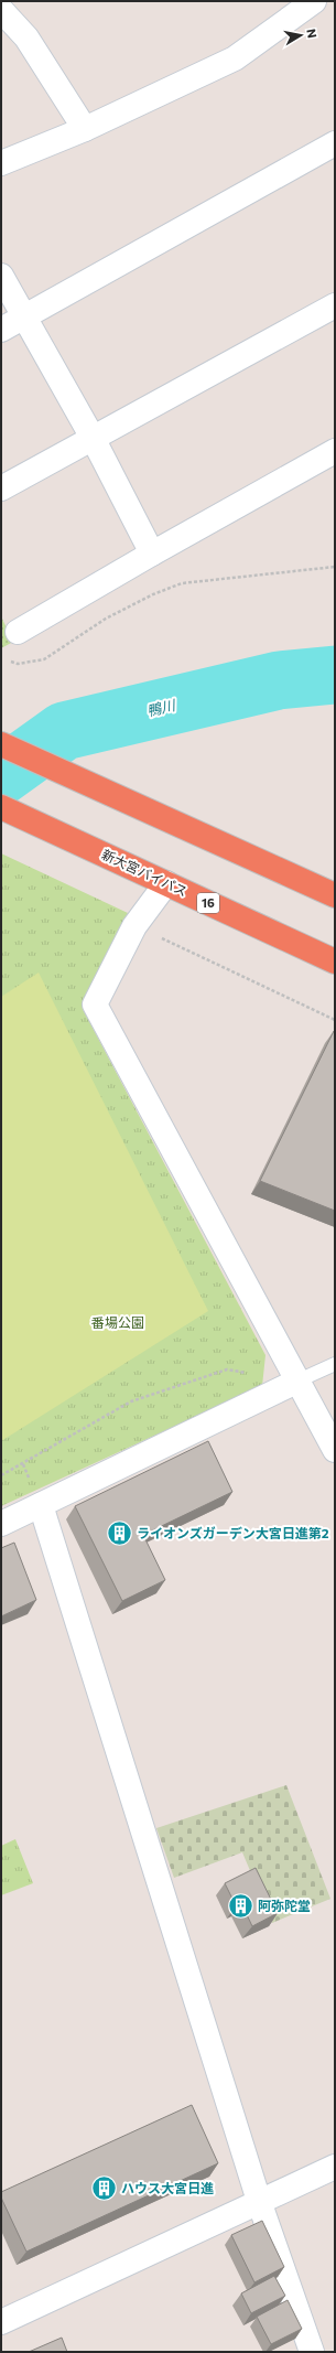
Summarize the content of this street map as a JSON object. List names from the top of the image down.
{
  "streets": {
    "highway": ["新大宮バイパス", "16"]
  },
  "water": ["鴨川"],
  "parks": ["番場公園"],
  "places": {
    "building": ["ライオンズガーデン大宮日進第2", "阿弥陀堂", "ハウス大宮日進"]
  },
  "north": "right"
}
